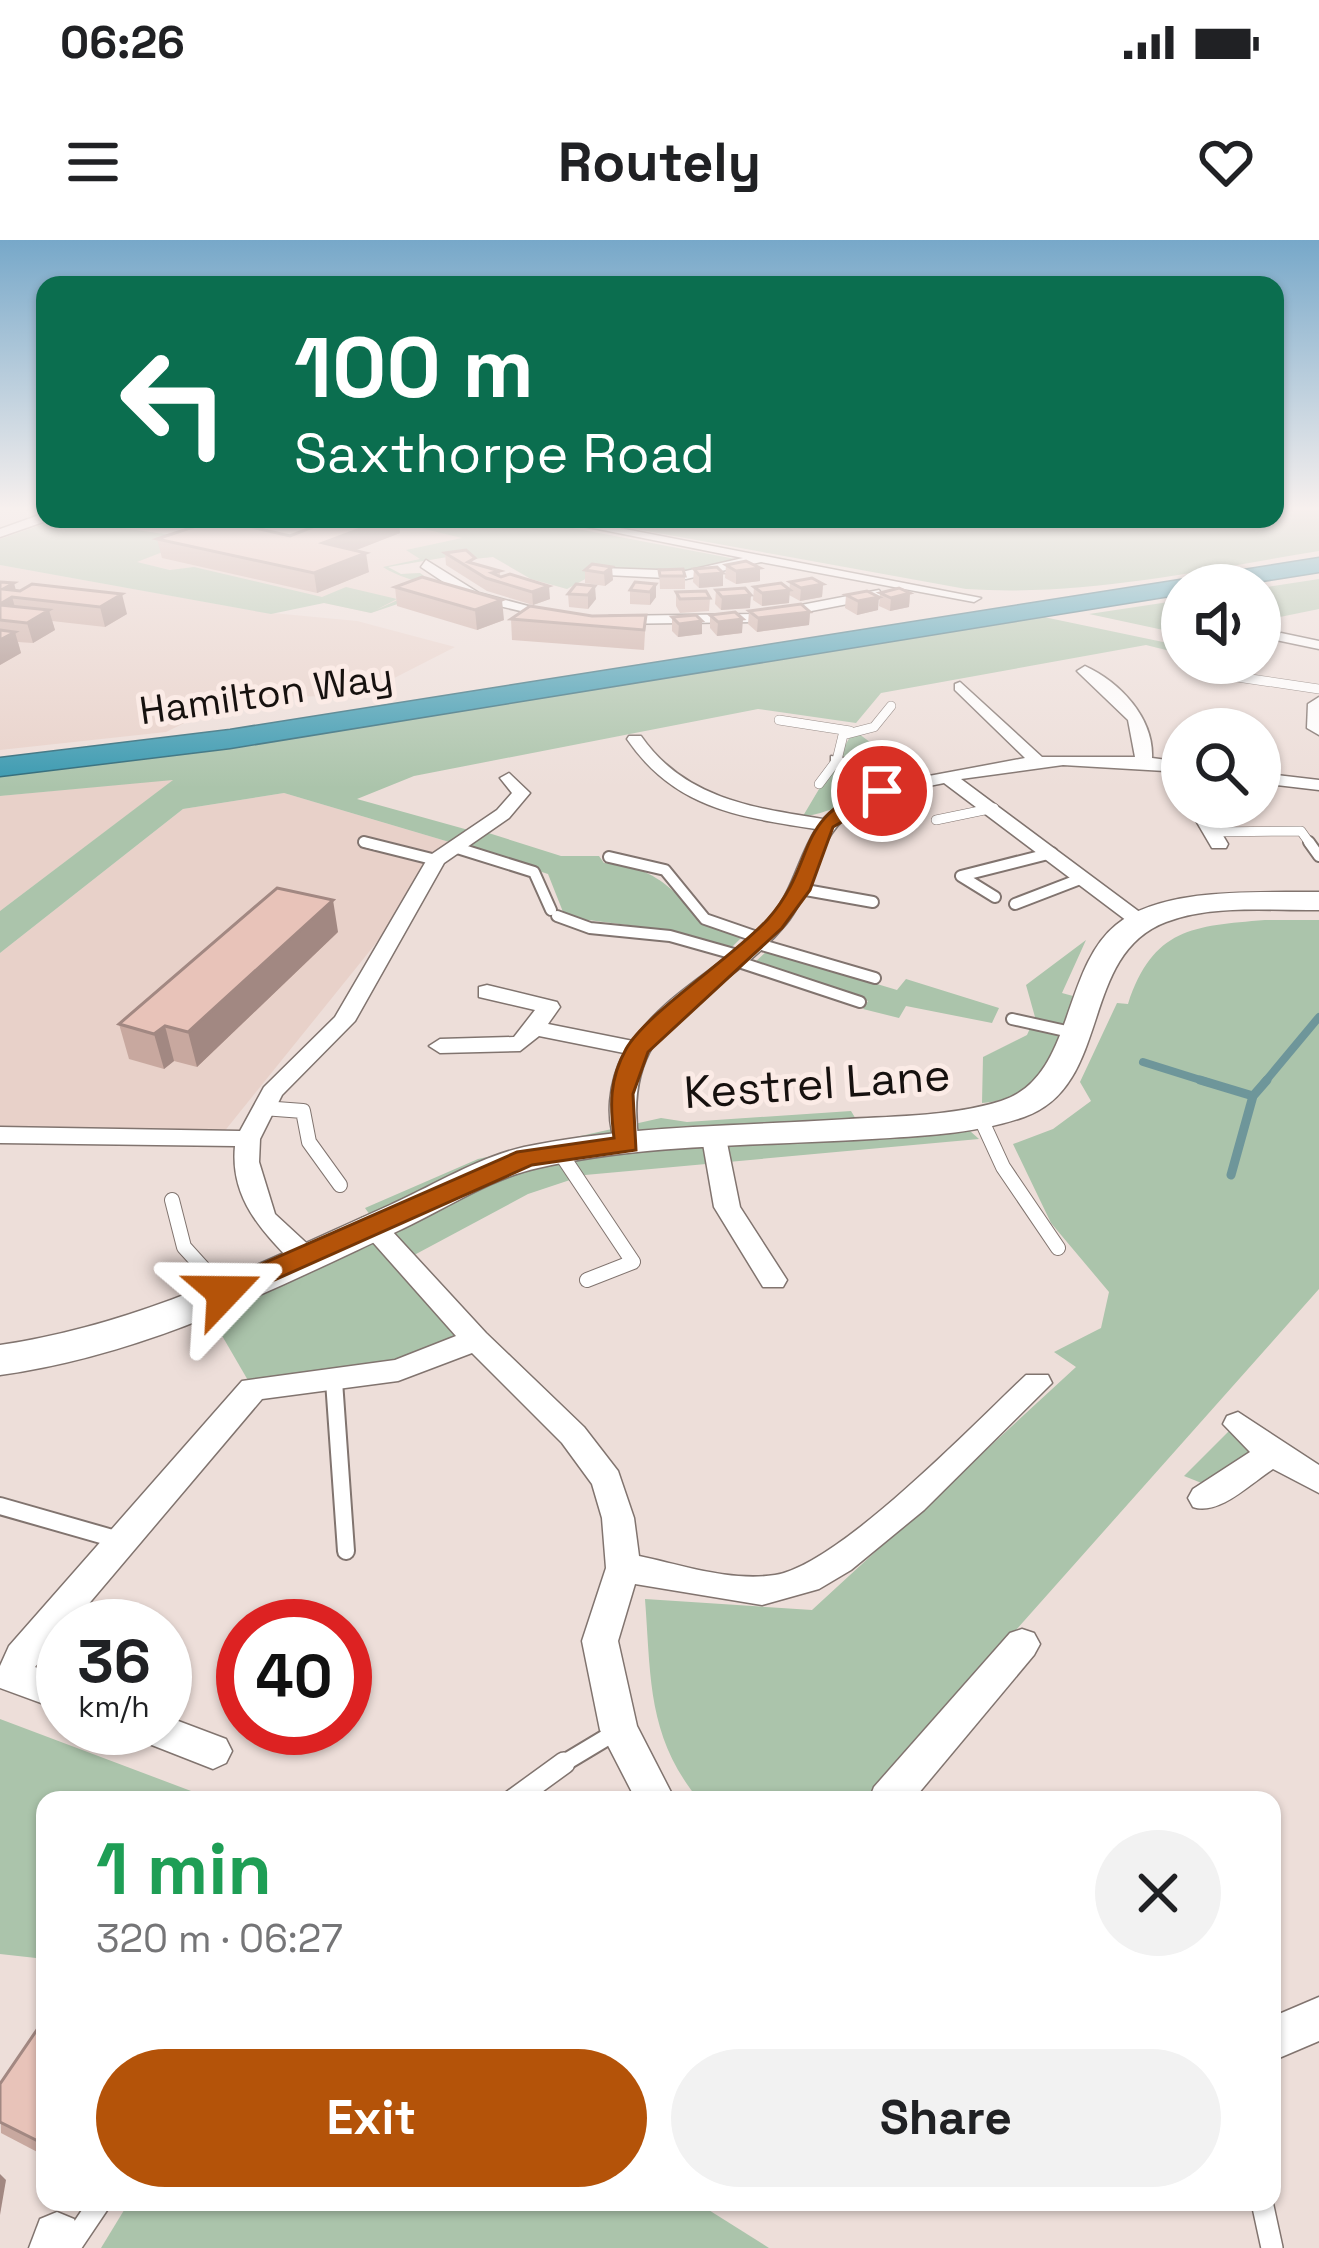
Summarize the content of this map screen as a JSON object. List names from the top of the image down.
{
  "streets": {
    "highway": ["Hamilton Way"],
    "street": ["Kestrel Lane"]
  },
  "page": {
    "status": "06:26",
    "header": "Routely",
    "turn": ["100 m", "Saxthorpe Road"],
    "speed": "36 km/h",
    "limit": "40",
    "heading": ["1 min", "320 m · 06:27"],
    "buttons": ["Exit", "Share"]
  }
}
